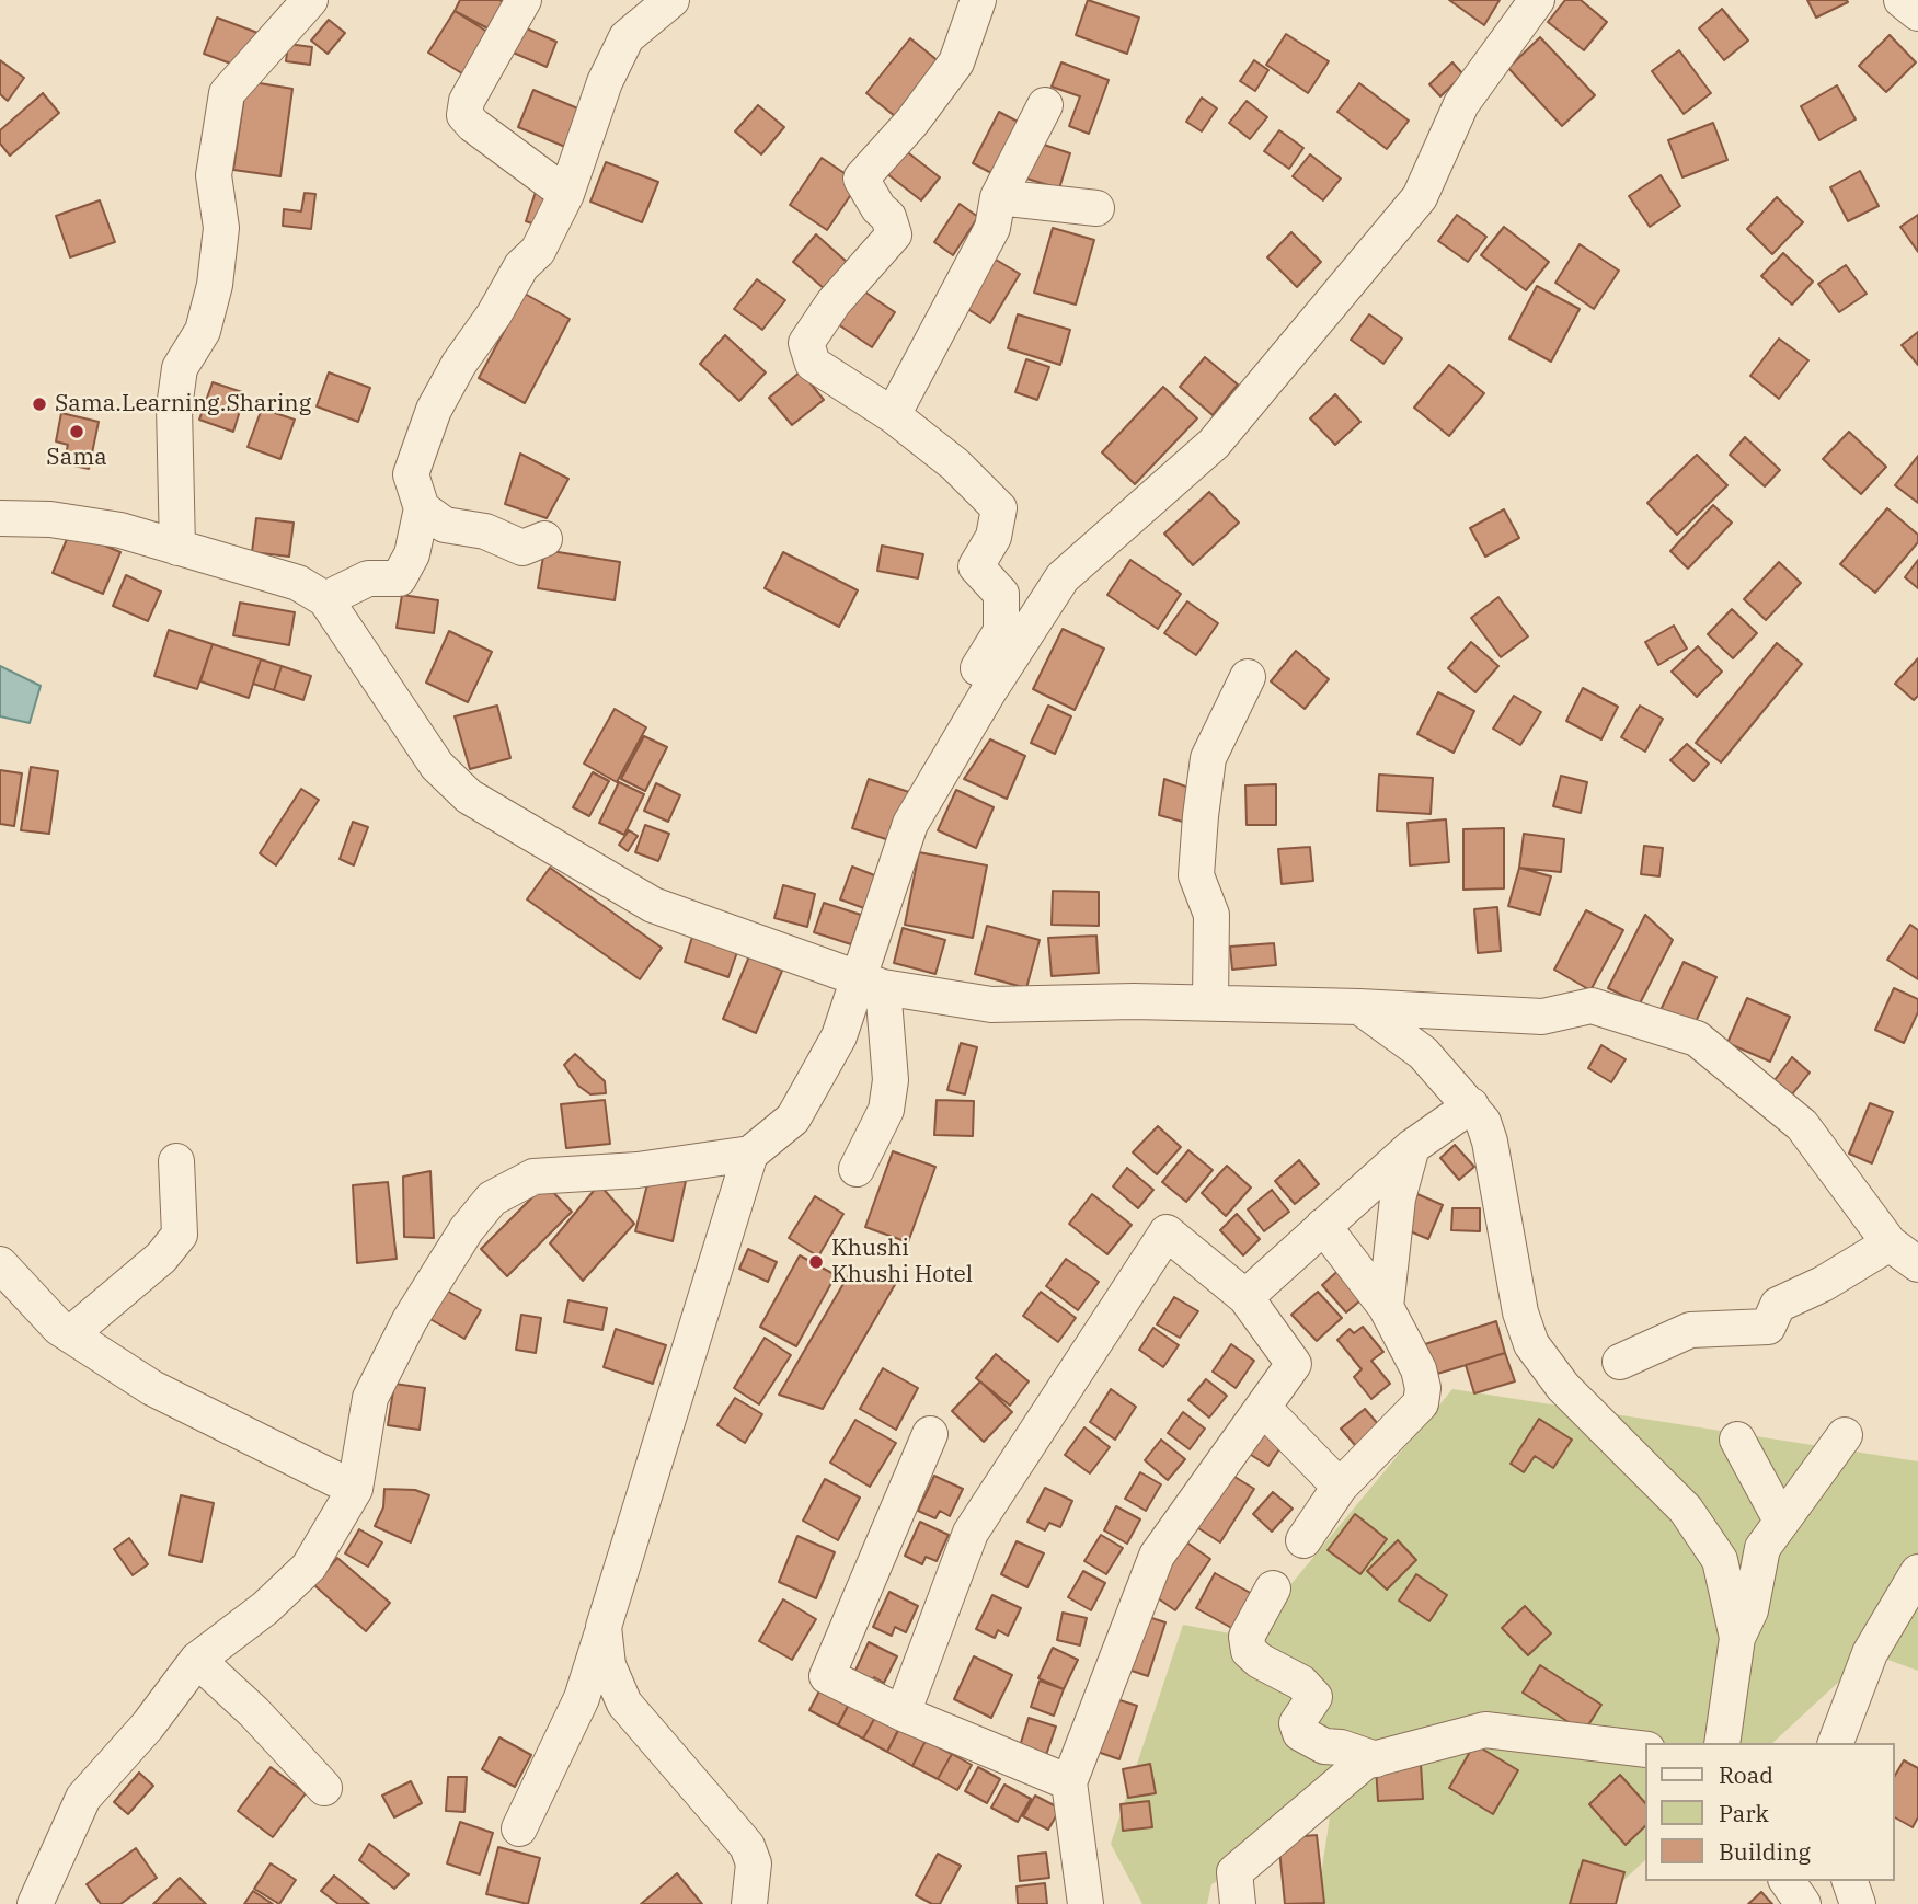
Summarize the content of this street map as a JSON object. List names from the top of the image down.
{
  "places": ["Sama.Learning.Sharing", "Sama", "Khushi Khushi Hotel"],
  "legend": ["Road", "Park", "Building"]
}
